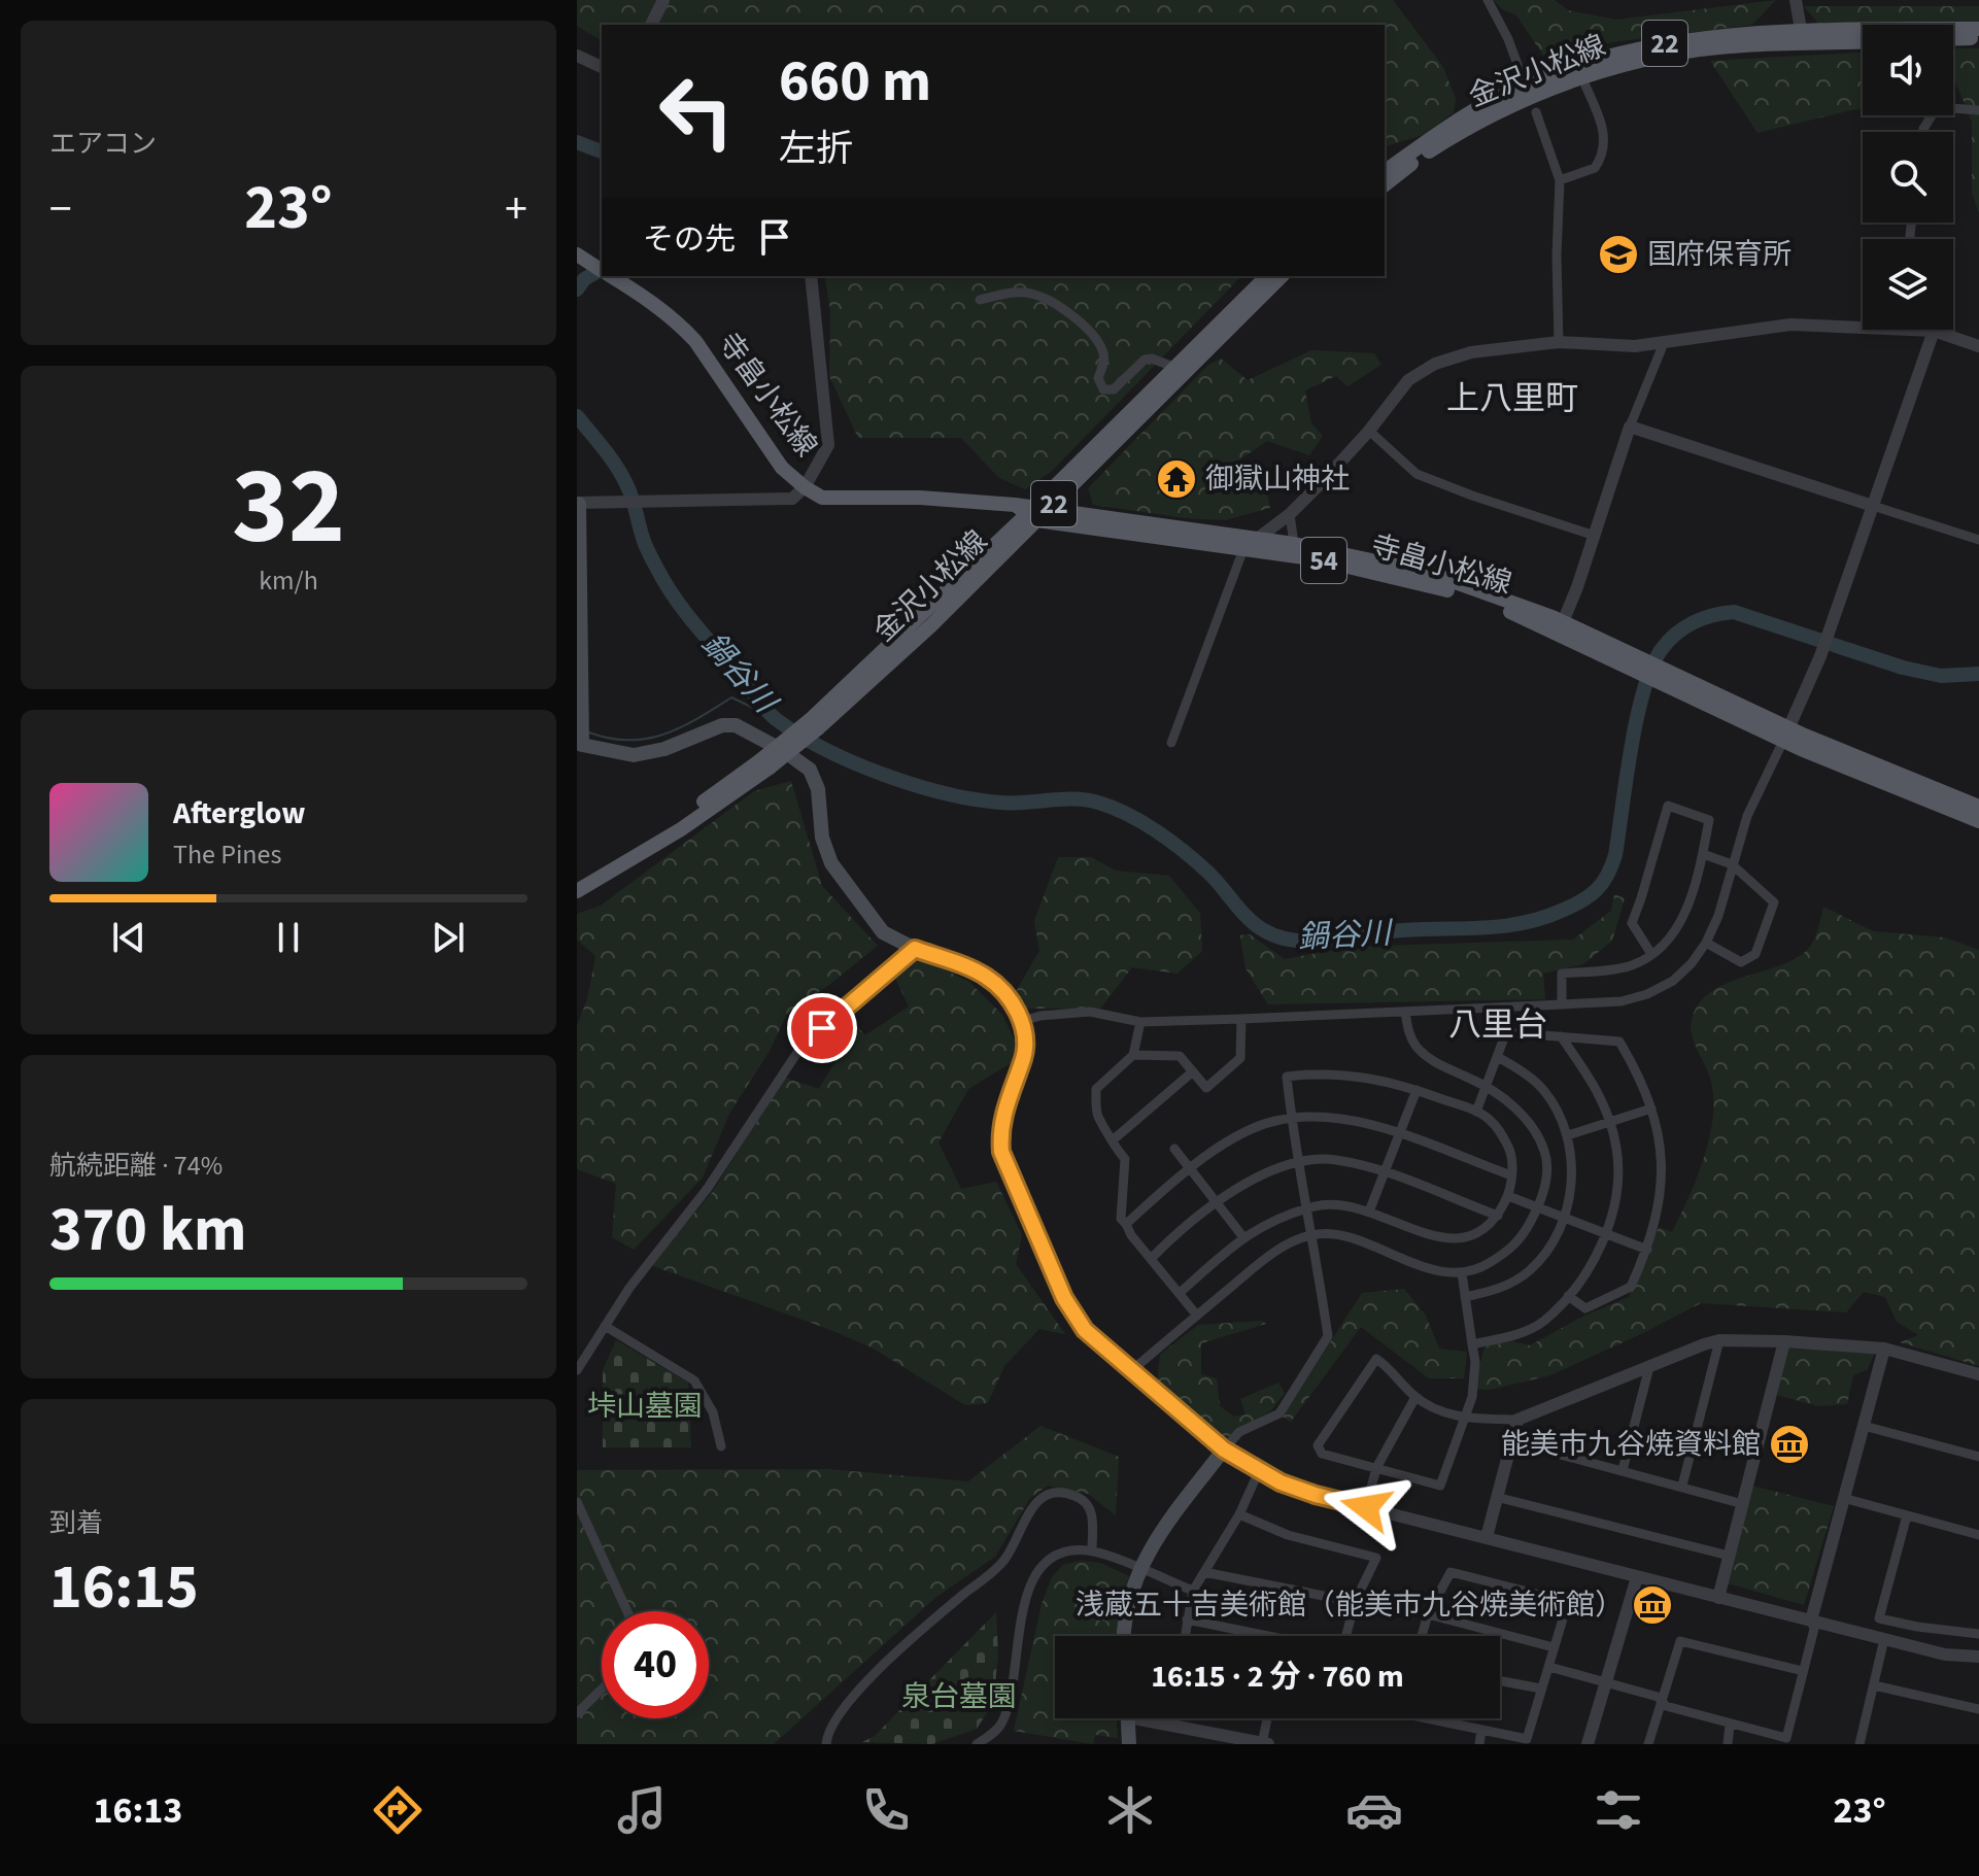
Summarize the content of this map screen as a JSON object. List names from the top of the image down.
{
  "streets": {
    "main road": [
      "22",
      "金沢小松線",
      "寺畠小松線",
      "54"
    ]
  },
  "crossings": [
    ["金沢小松線", "寺畠小松線"]
  ],
  "districts": ["上八里町", "八里台"],
  "water": ["鍋谷川"],
  "parks": ["垰山墓園", "泉台墓園"],
  "places": {
    "school or university": ["国府保育所"],
    "temple": ["御獄山神社"],
    "museum": ["能美市九谷焼資料館", "浅蔵五十吉美術館（能美市九谷焼美術館）"]
  },
  "page": {
    "tile": [
      "エアコン",
      ["32", "km/h"],
      ["航続距離 · 74%", "370 km"],
      ["到着", "16:15"]
    ],
    "turn": ["660 m", "左折"],
    "heat": ["−", "23°", "+"],
    "then": "その先",
    "song": ["Afterglow", "The Pines"],
    "limit": "40",
    "trip": "16:15 · 2 分 · 760 m",
    "tabs": ["16:13", "23°"]
  }
}
